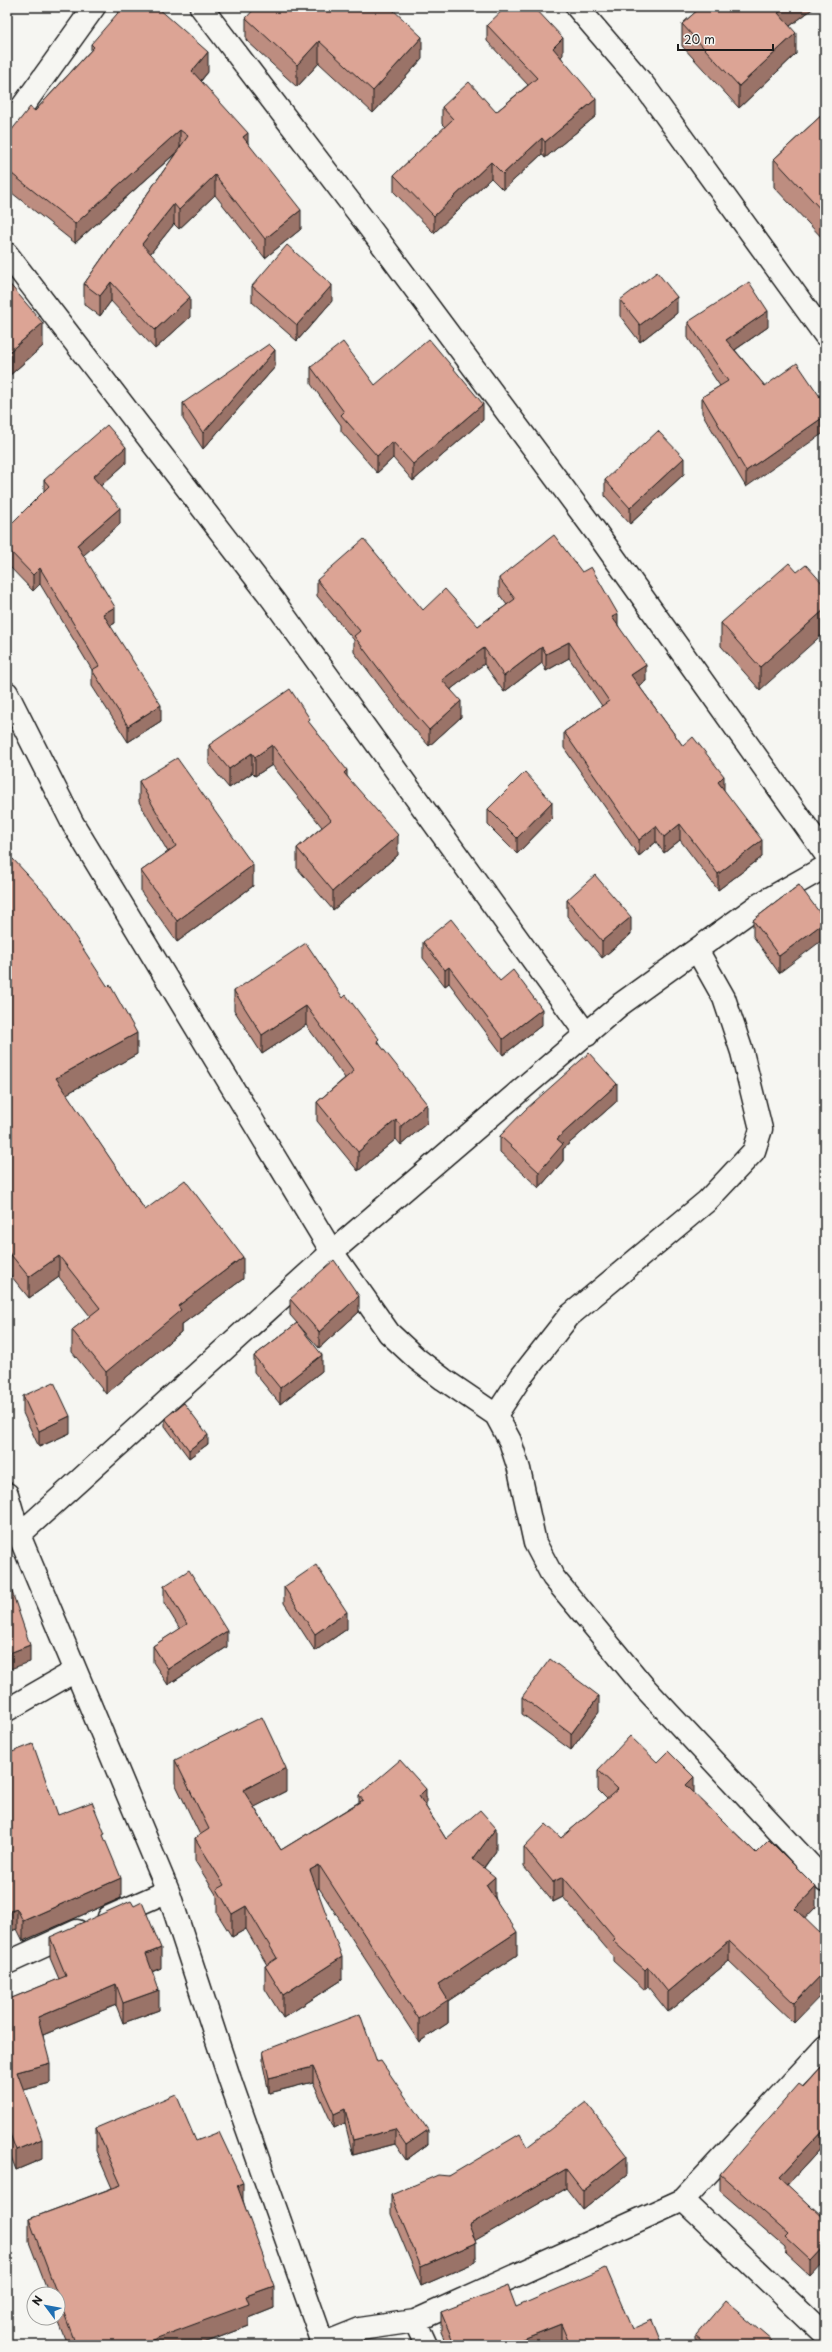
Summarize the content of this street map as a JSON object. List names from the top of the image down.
{
  "scale_bar": "20 m",
  "north": "top left"
}
